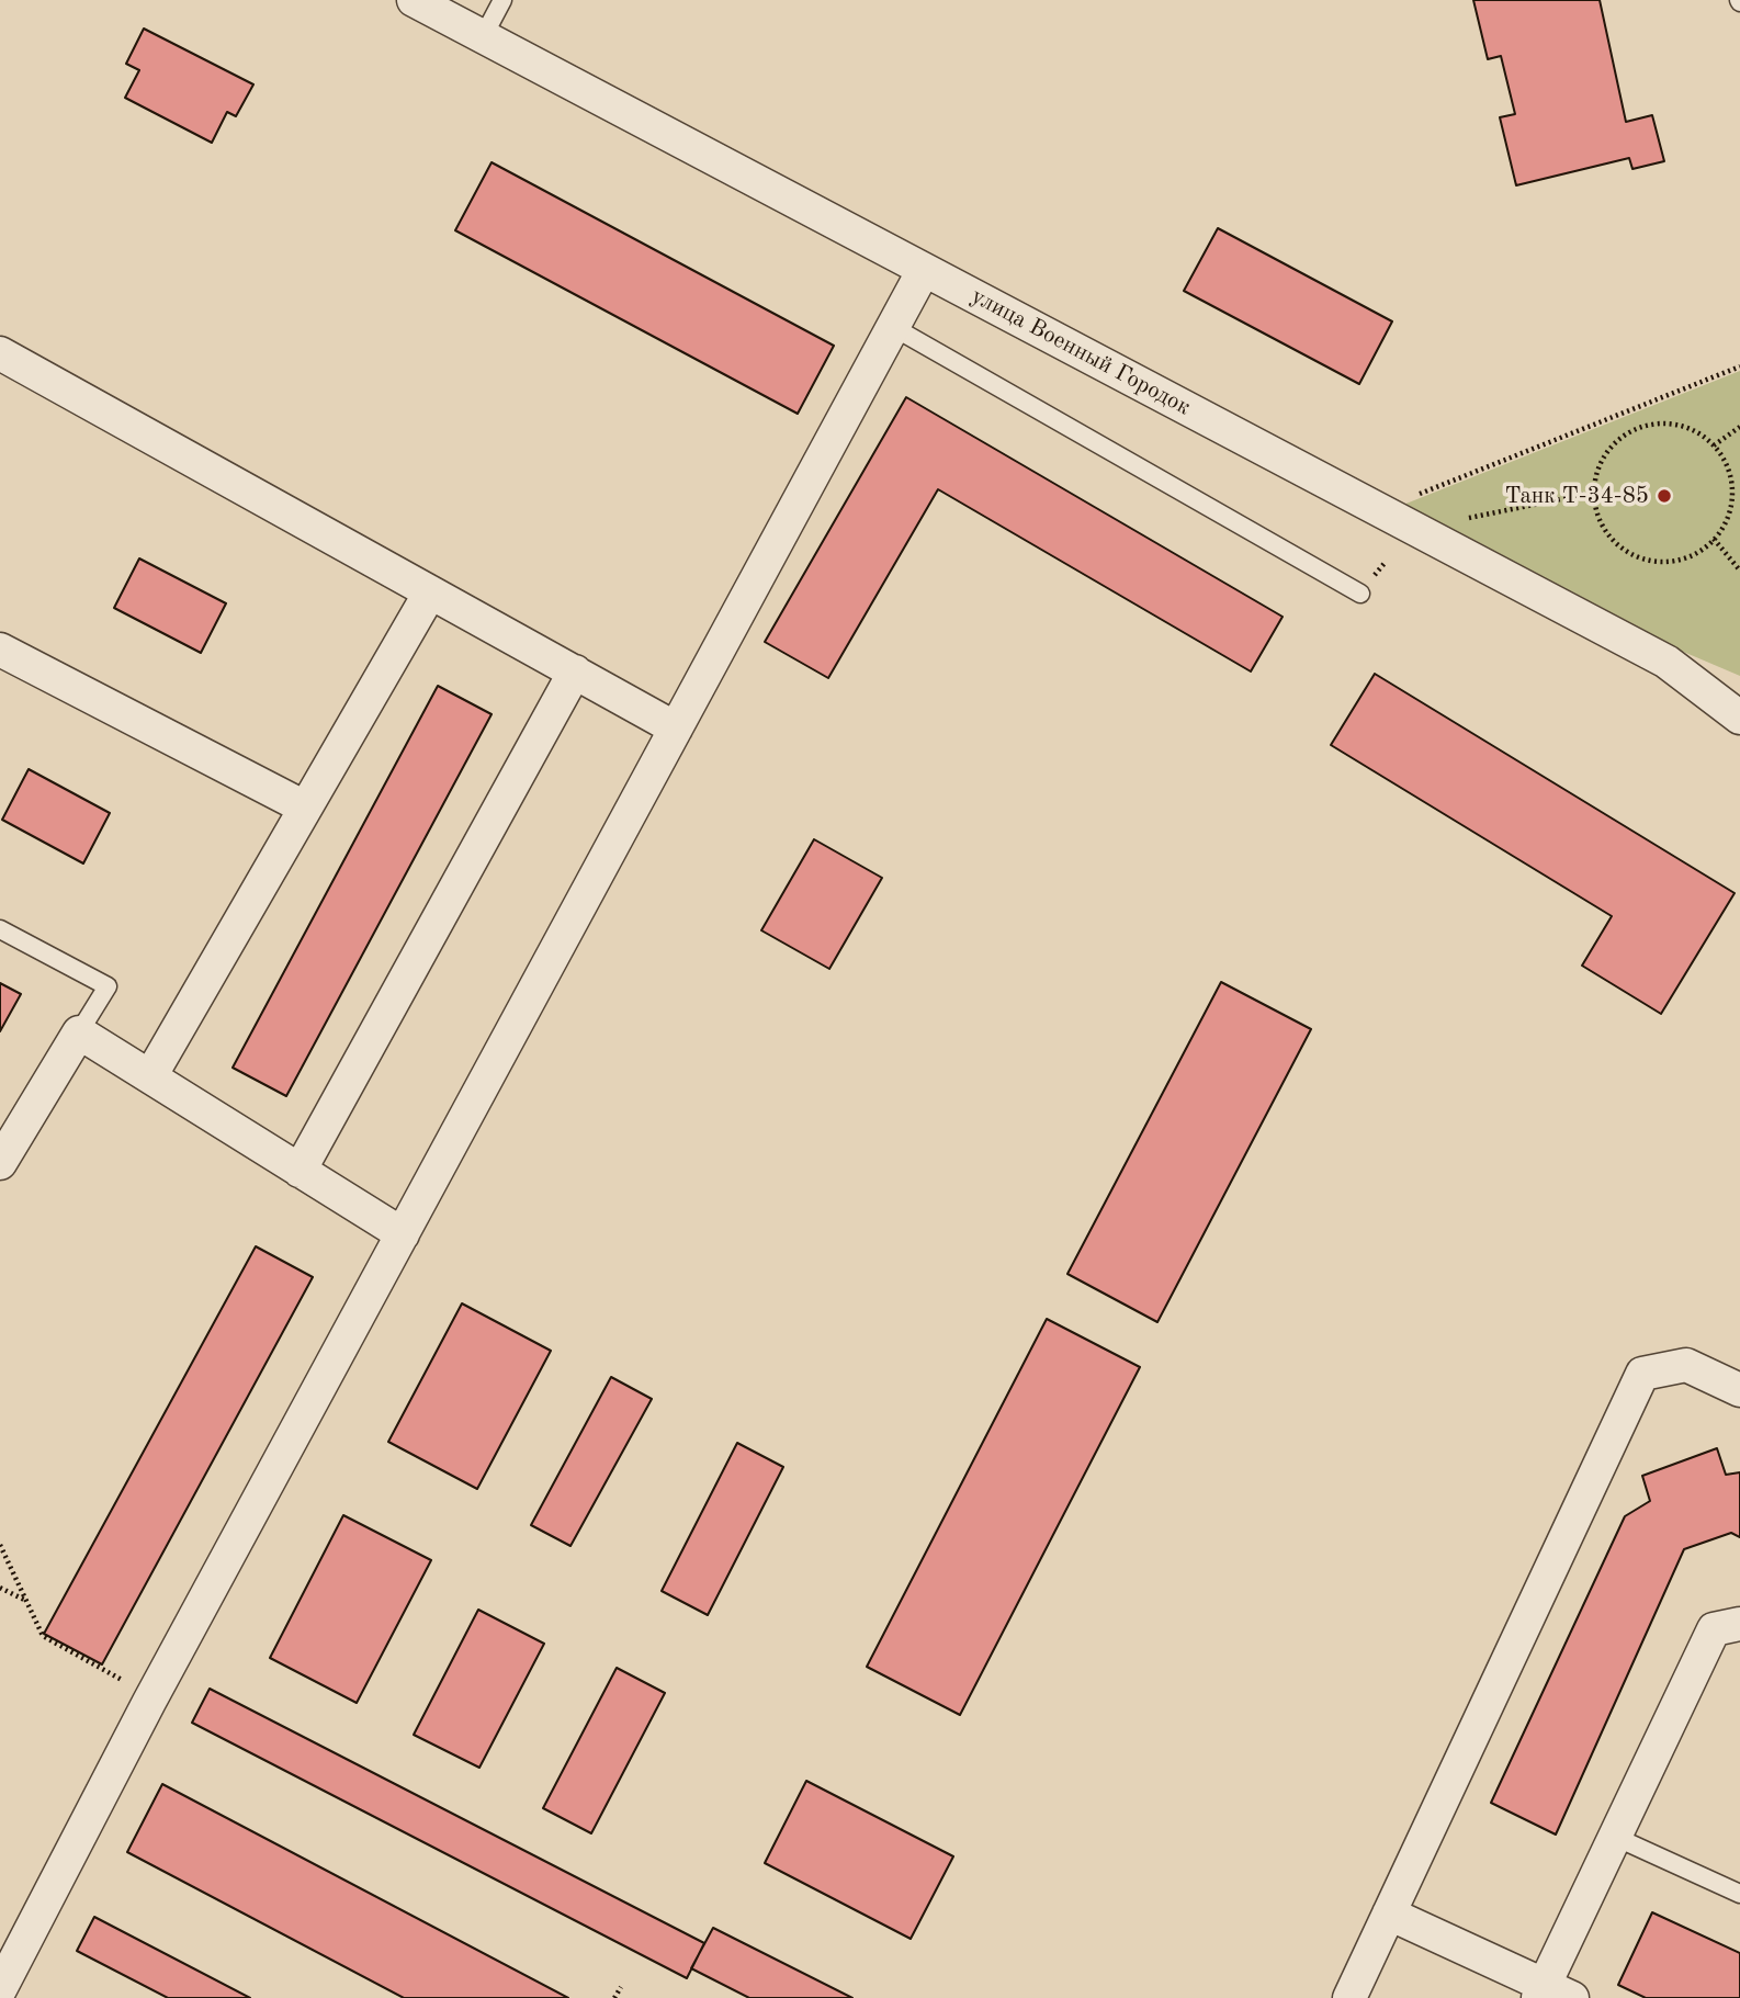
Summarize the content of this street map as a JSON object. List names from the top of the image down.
{
  "streets": {
    "street": ["улица Военный Городок"]
  },
  "places": ["Танк Т-34-85"]
}
